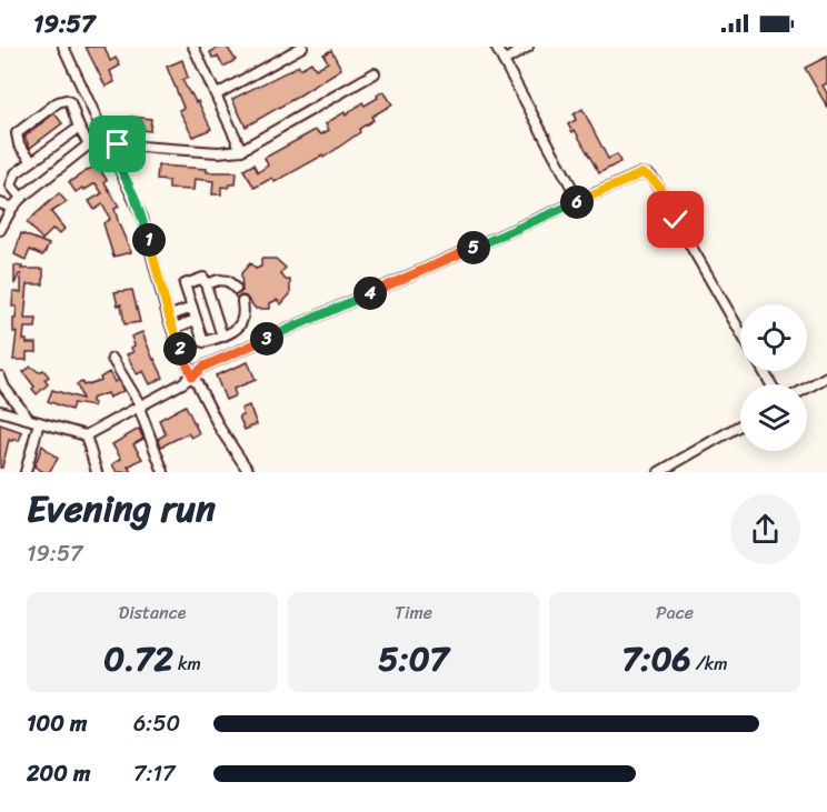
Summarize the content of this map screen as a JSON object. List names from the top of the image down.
{
  "page": {
    "status": "19:57",
    "pins": [
      "6",
      "1",
      "5",
      "4",
      "3",
      "2"
    ],
    "heading": ["Evening run", "19:57"],
    "stats": [
      ["Distance", "0.72 km"],
      ["Time", "5:07"],
      ["Pace", "7:06 /km"]
    ],
    "list": [
      {
        "name": "100 m",
        "note": "6:50"
      },
      {
        "name": "200 m",
        "note": "7:17"
      }
    ]
  }
}
